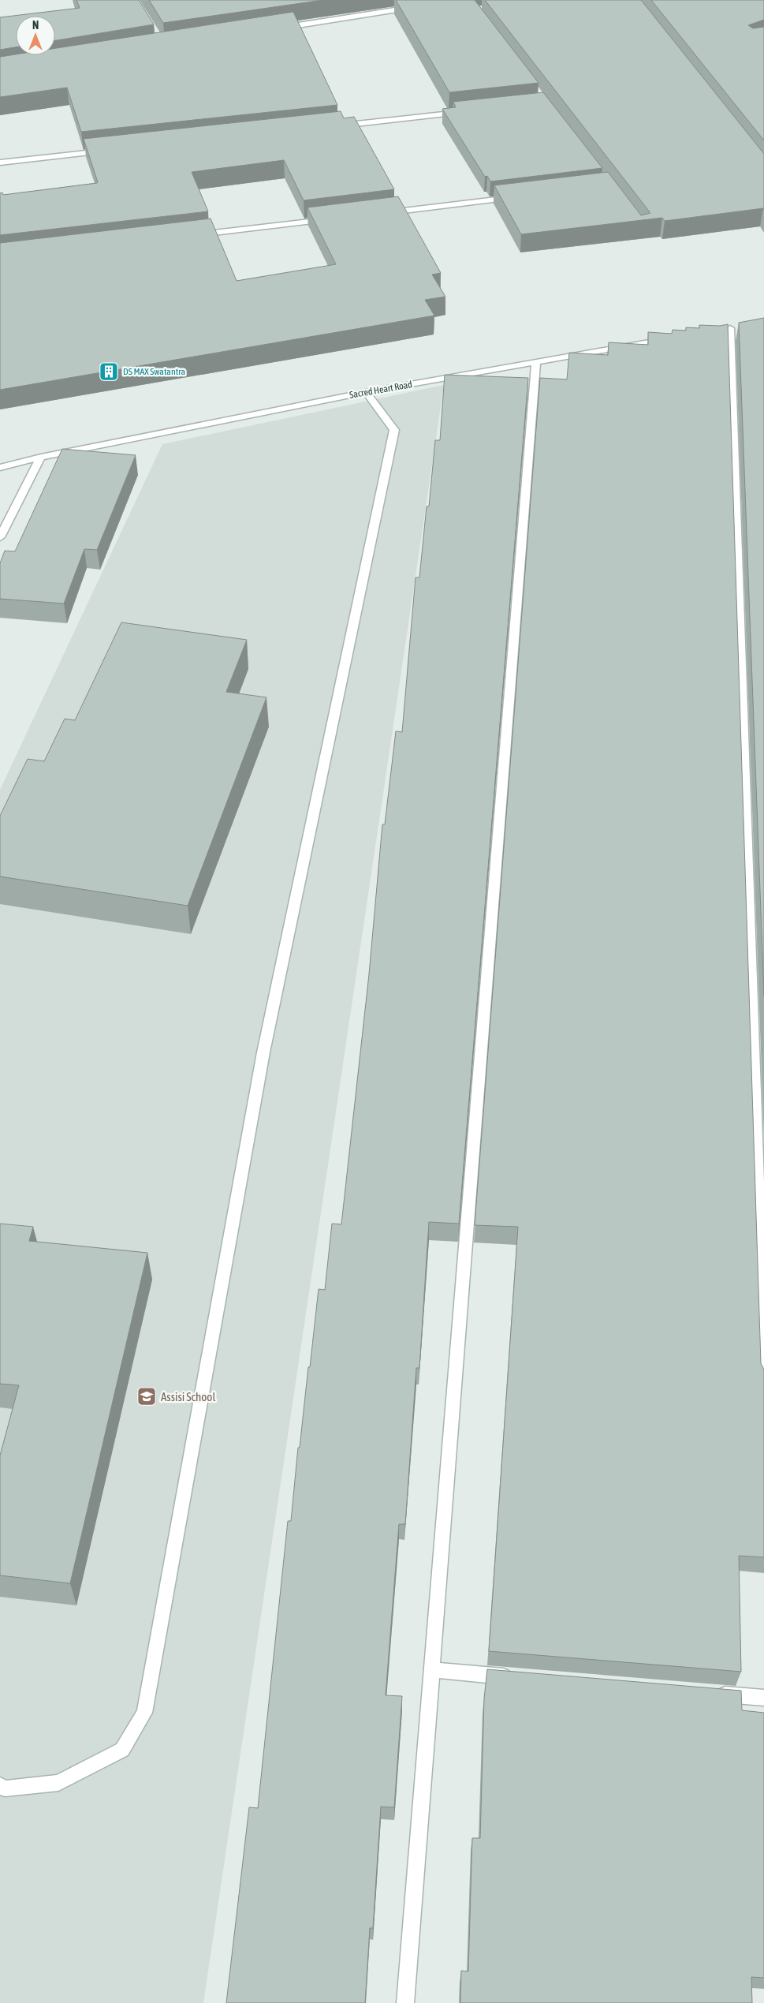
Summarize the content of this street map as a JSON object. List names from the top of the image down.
{
  "streets": {
    "street": ["Sacred Heart Road"]
  },
  "places": {
    "building": ["DS MAX Swatantra"],
    "school or university": ["Assisi School"]
  },
  "north": "top"
}
